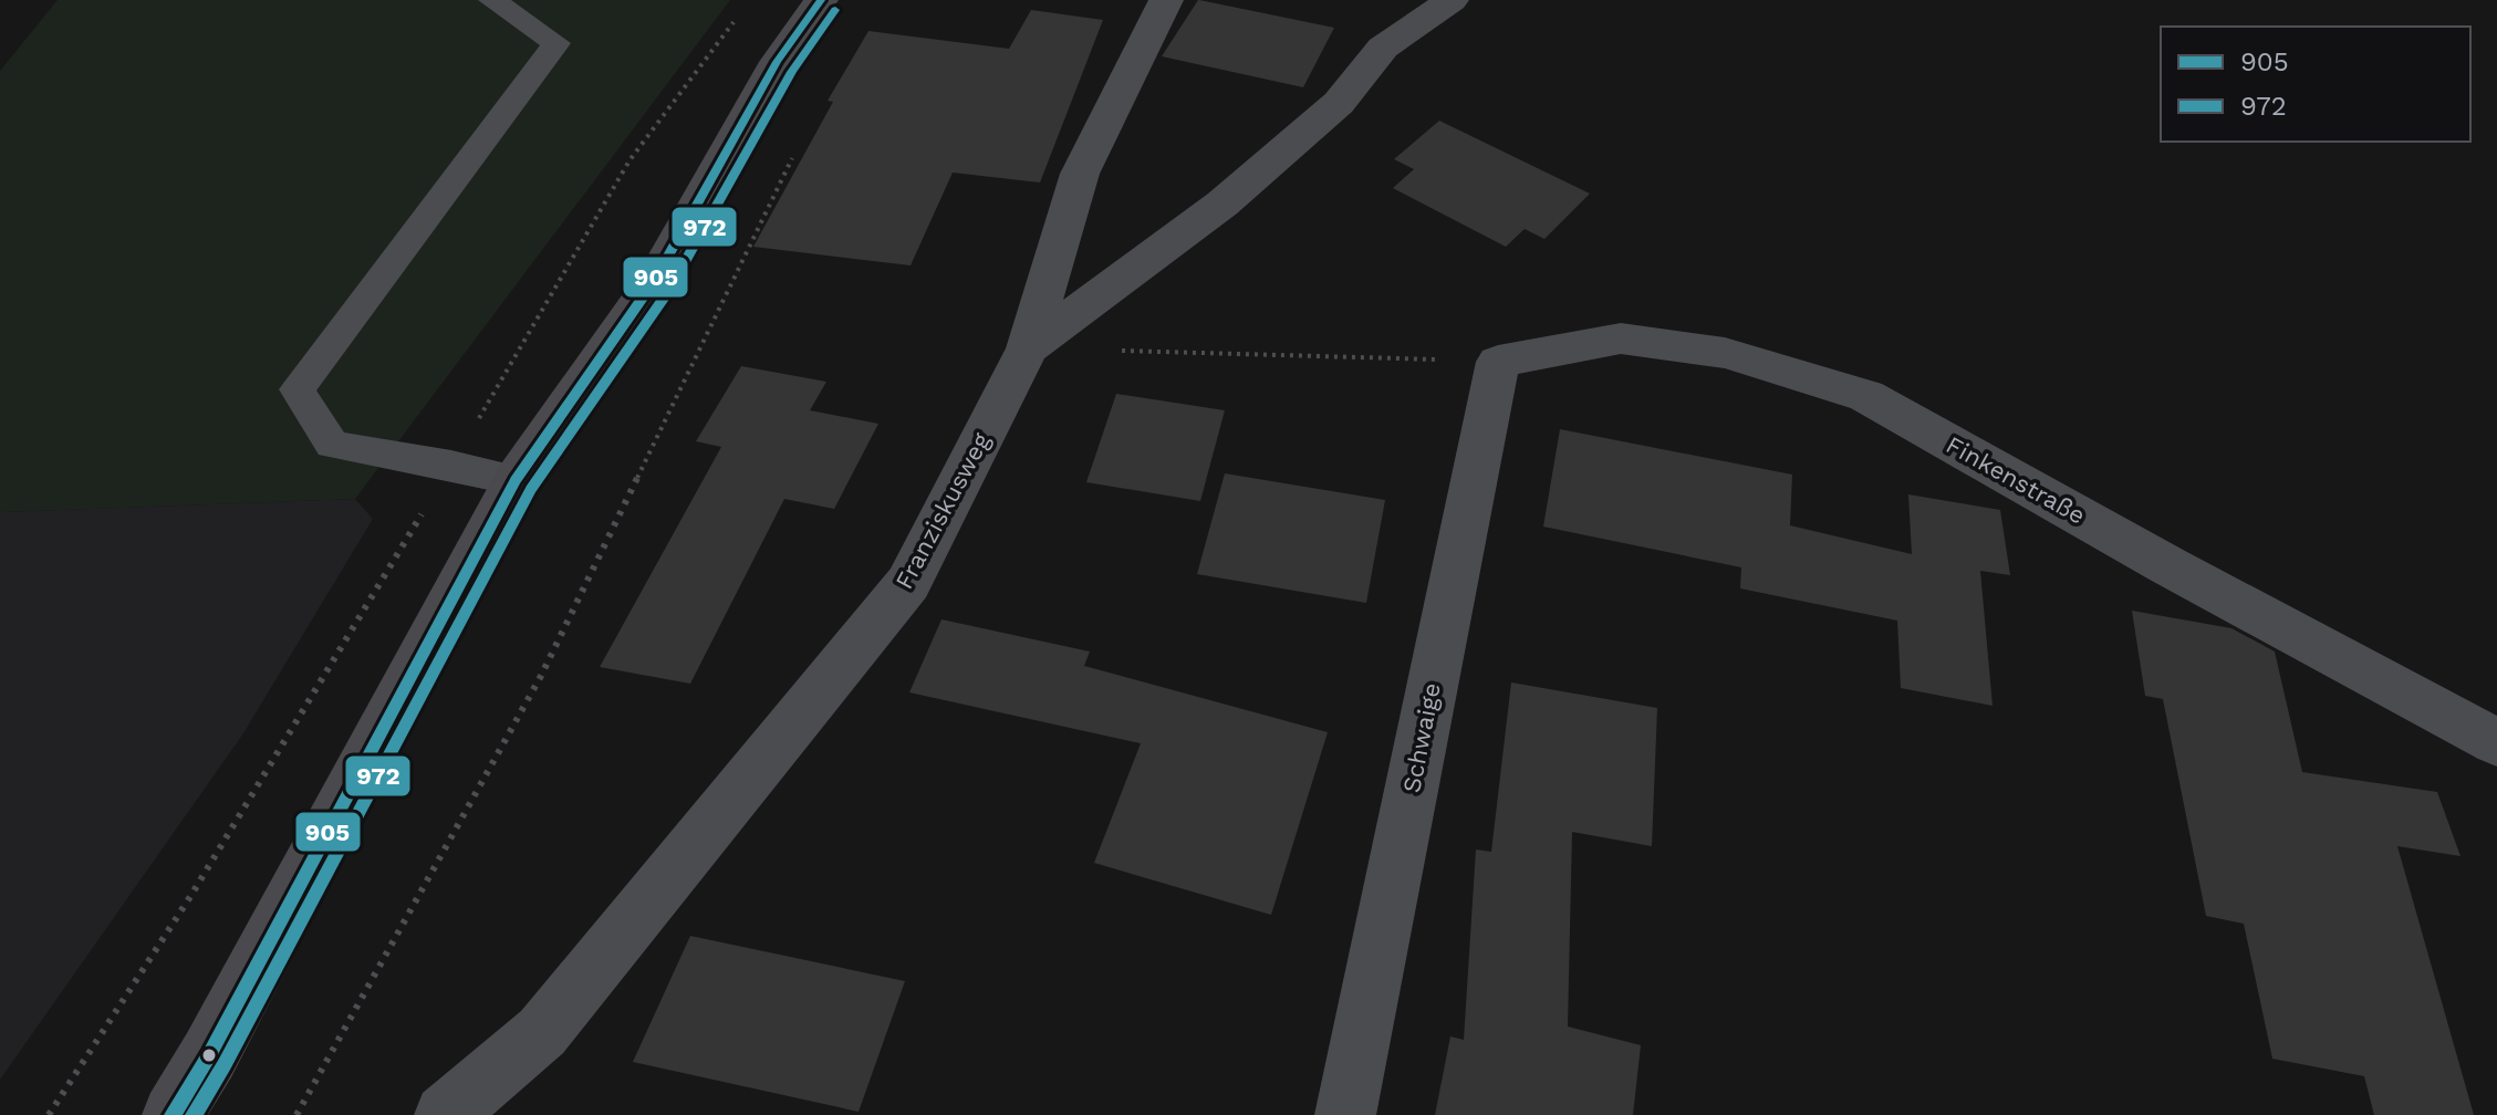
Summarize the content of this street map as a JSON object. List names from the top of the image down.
{
  "streets": {
    "street": ["Finkenstraße", "Franziskusweg", "Schwaige"]
  },
  "crossings": [
    ["Finkenstraße", "Schwaige"]
  ],
  "lines": ["transit line 905", "transit line 972"],
  "legend": ["905", "972"]
}
